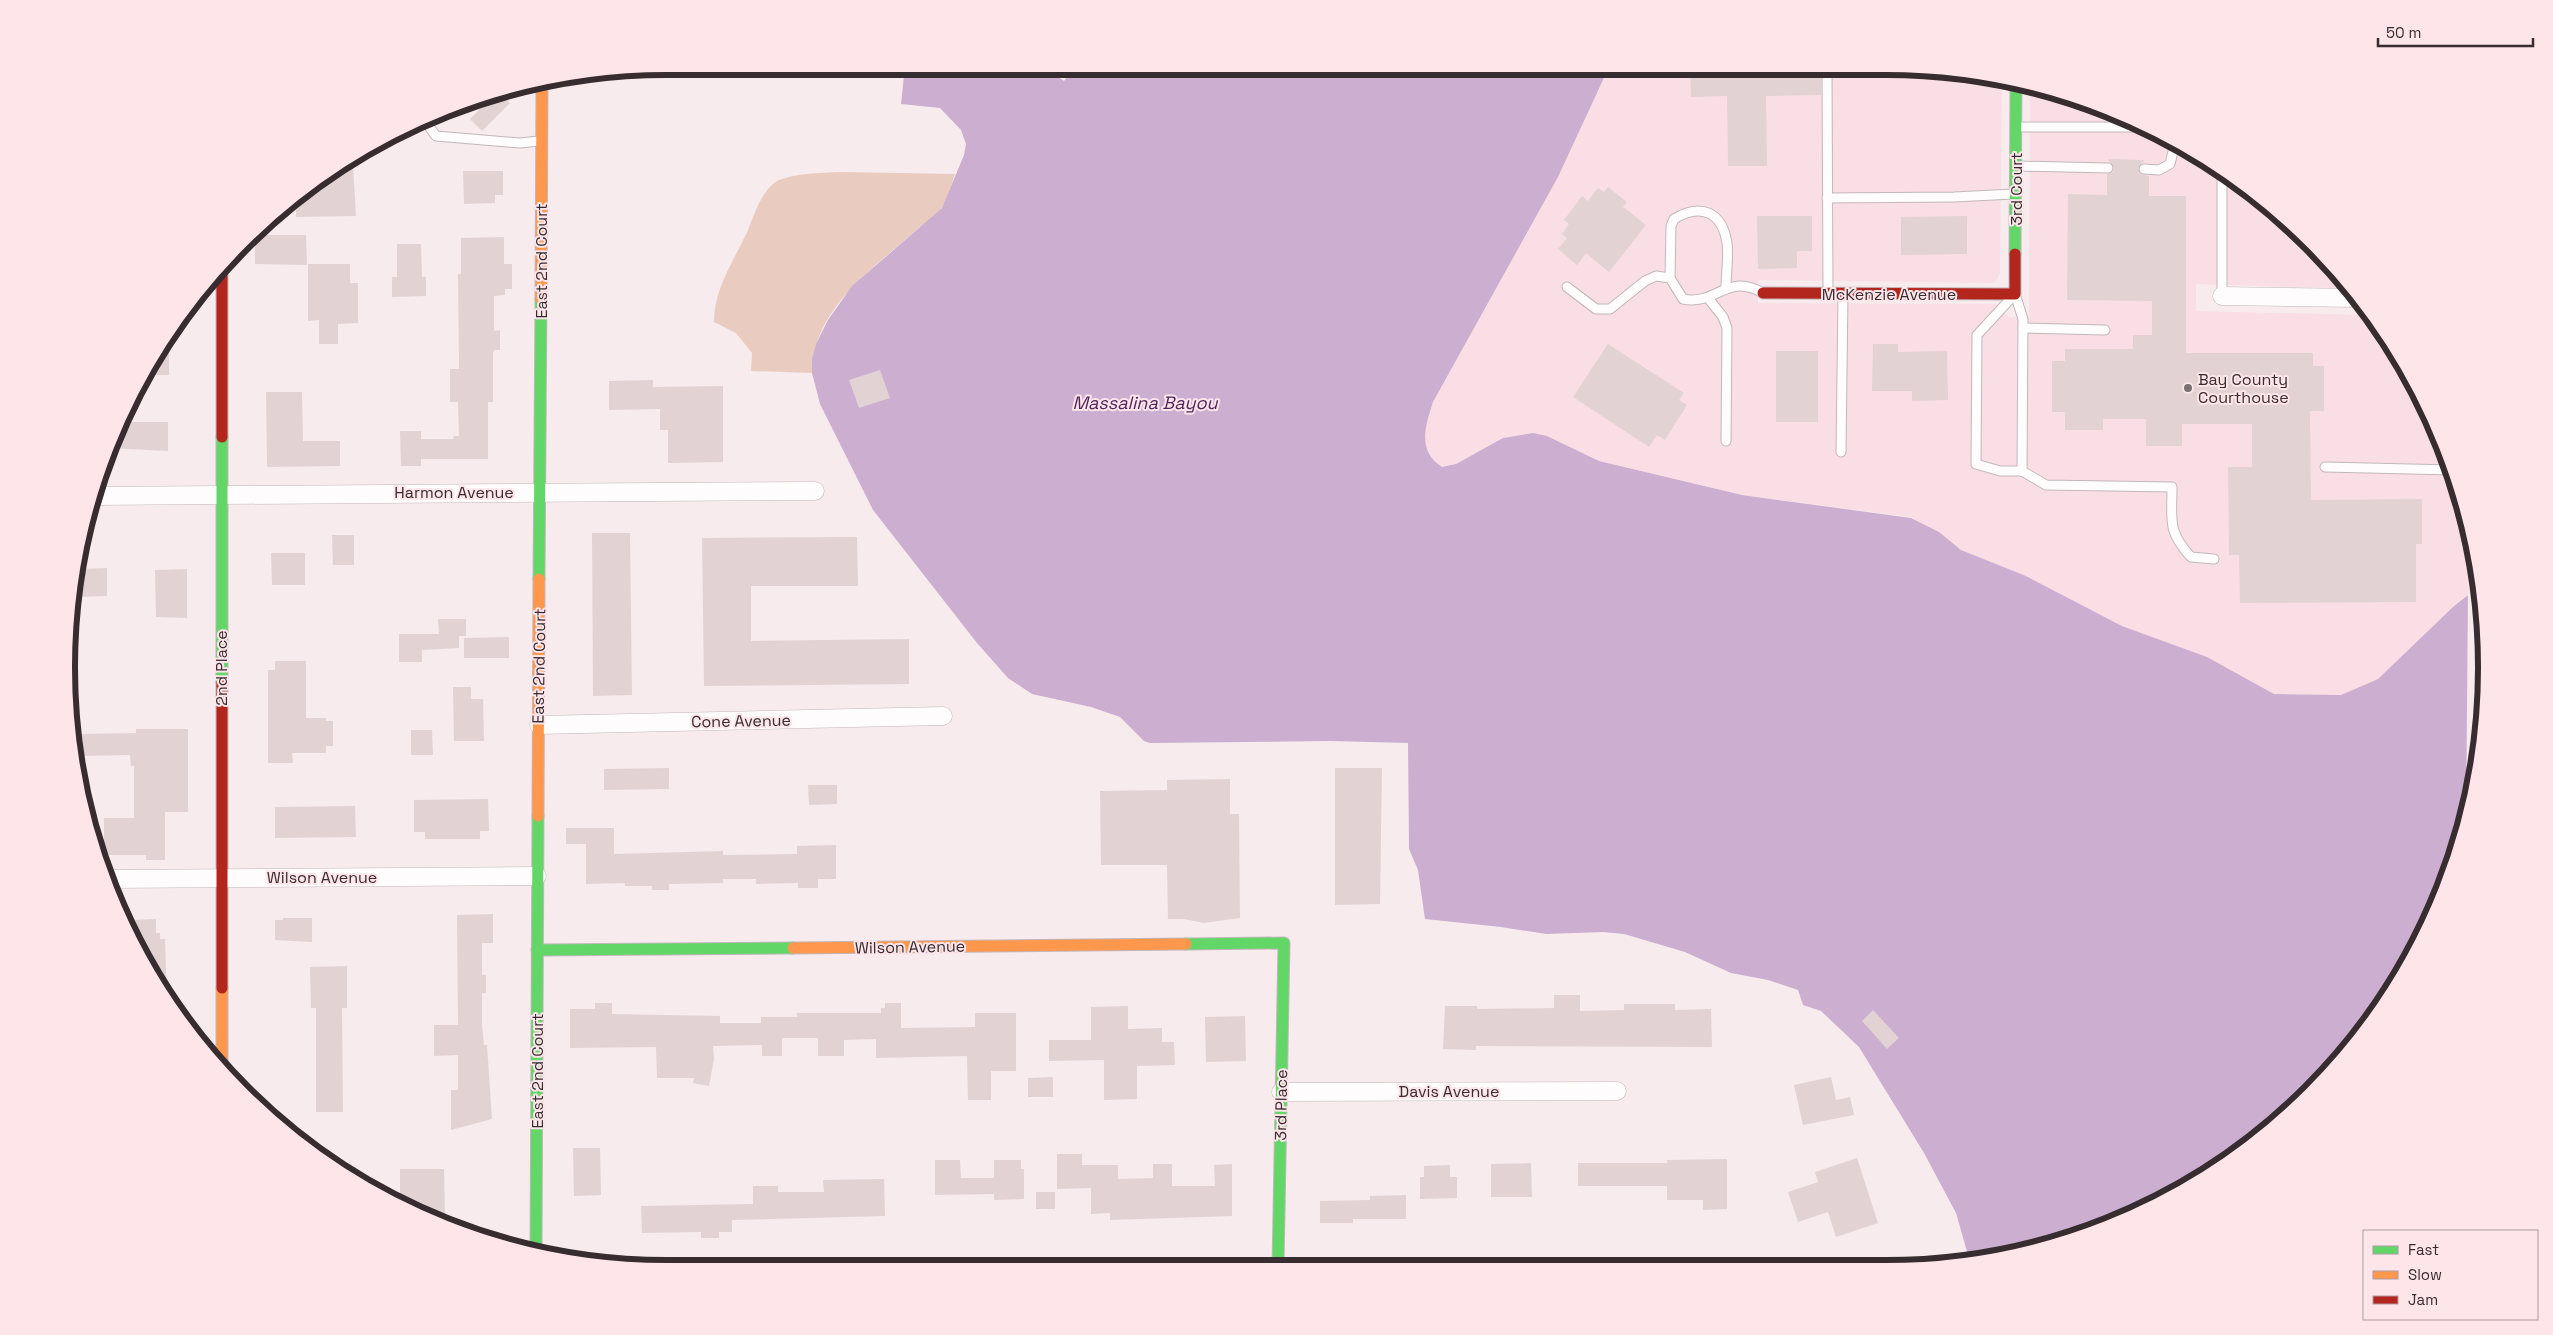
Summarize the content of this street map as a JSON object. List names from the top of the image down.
{
  "streets": {
    "street": [
      "3rd Court",
      "East 2nd Court",
      "McKenzie Avenue",
      "Harmon Avenue",
      "2nd Place",
      "Cone Avenue",
      "Wilson Avenue",
      "Davis Avenue",
      "3rd Place"
    ]
  },
  "crossings": [
    ["3rd Court", "McKenzie Avenue"],
    ["East 2nd Court", "Harmon Avenue"],
    ["East 2nd Court", "Cone Avenue"],
    ["East 2nd Court", "Wilson Avenue"],
    ["Harmon Avenue", "2nd Place"],
    ["2nd Place", "Wilson Avenue"],
    ["Wilson Avenue", "3rd Place"],
    ["Davis Avenue", "3rd Place"]
  ],
  "water": ["Massalina Bayou"],
  "places": ["Bay County Courthouse"],
  "legend": ["Fast", "Slow", "Jam"],
  "scale_bar": "50 m"
}
